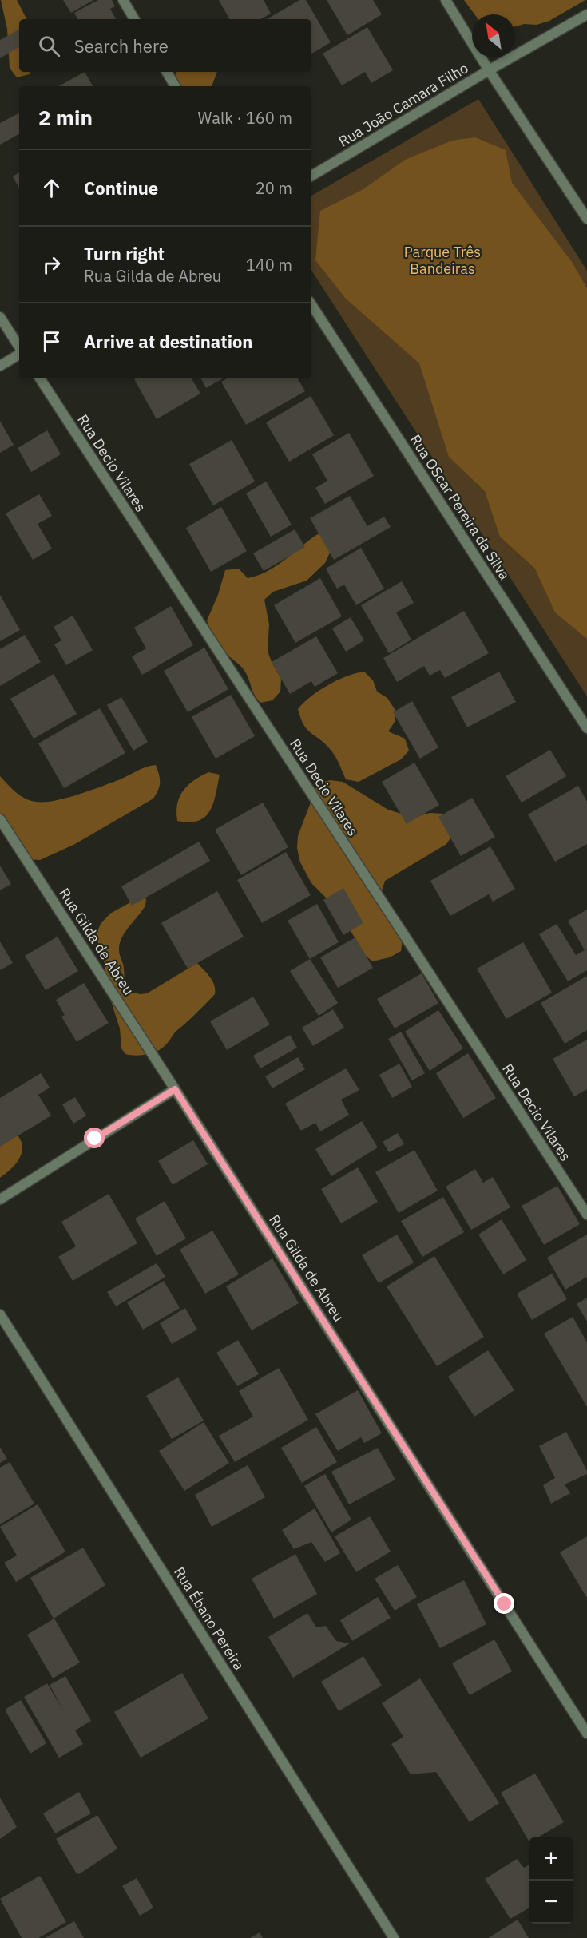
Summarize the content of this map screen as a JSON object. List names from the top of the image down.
{
  "streets": {
    "street": [
      "Rua João Camara Filho",
      "Rua Decio Vilares",
      "Rua OScar Pereira da Silva",
      "Rua Gilda de Abreu",
      "Rua Ébano Pereira"
    ]
  },
  "parks": ["Parque Três Bandeiras"],
  "north": "top left",
  "page": {
    "search": "Search here",
    "heading": ["2 min", "Walk · 160 m"],
    "list": [
      ["Continue", "20 m"],
      ["Turn right", "Rua Gilda de Abreu", "140 m"],
      "Arrive at destination"
    ],
    "map_buttons": ["+", "−"]
  }
}
